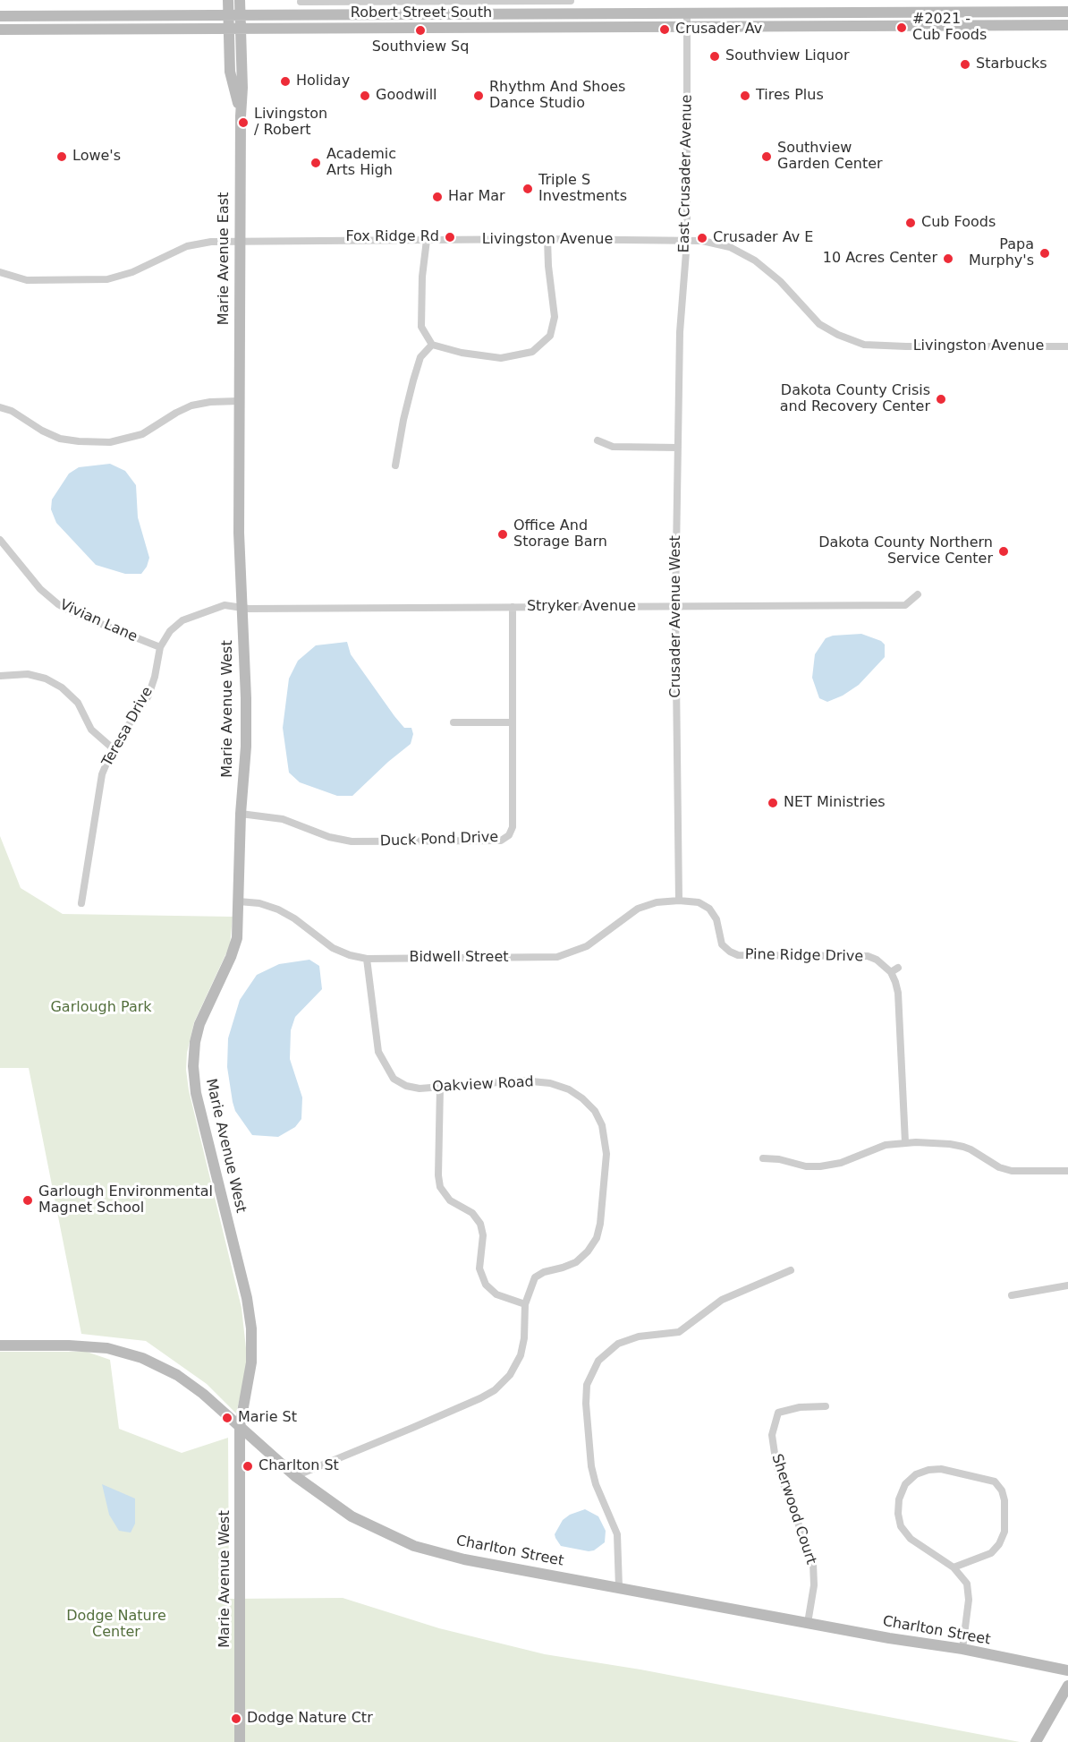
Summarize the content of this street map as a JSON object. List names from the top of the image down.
{
  "streets": {
    "street": [
      "Robert Street South",
      "East Crusader Avenue",
      "Livingston Avenue",
      "Marie Avenue East",
      "Stryker Avenue",
      "Crusader Avenue West",
      "Vivian Lane",
      "Marie Avenue West",
      "Teresa Drive",
      "Duck Pond Drive",
      "Pine Ridge Drive",
      "Bidwell Street",
      "Oakview Road",
      "Sherwood Court",
      "Charlton Street"
    ]
  },
  "crossings": [
    ["Robert Street South", "East Crusader Avenue"],
    ["Robert Street South", "Marie Avenue East"],
    ["East Crusader Avenue", "Livingston Avenue"],
    ["East Crusader Avenue", "Crusader Avenue West"],
    ["Livingston Avenue", "Marie Avenue East"],
    ["Marie Avenue East", "Marie Avenue West"],
    ["Stryker Avenue", "Crusader Avenue West"],
    ["Stryker Avenue", "Marie Avenue West"],
    ["Stryker Avenue", "Teresa Drive"],
    ["Stryker Avenue", "Duck Pond Drive"],
    ["Crusader Avenue West", "Pine Ridge Drive"],
    ["Crusader Avenue West", "Bidwell Street"],
    ["Vivian Lane", "Teresa Drive"],
    ["Marie Avenue West", "Teresa Drive"],
    ["Marie Avenue West", "Duck Pond Drive"],
    ["Marie Avenue West", "Bidwell Street"],
    ["Marie Avenue West", "Charlton Street"],
    ["Pine Ridge Drive", "Bidwell Street"],
    ["Bidwell Street", "Oakview Road"],
    ["Oakview Road", "Charlton Street"],
    ["Sherwood Court", "Charlton Street"]
  ],
  "parks": ["Garlough Park", "Dodge Nature Center"],
  "places": [
    "#2021 - Cub Foods",
    "Crusader Av",
    "Southview Sq",
    "Southview Liquor",
    "Starbucks",
    "Holiday",
    "Goodwill",
    "Rhythm And Shoes Dance Studio",
    "Tires Plus",
    "Livingston / Robert",
    "Lowe's",
    "Southview Garden Center",
    "Academic Arts High",
    "Triple S Investments",
    "Har Mar",
    "Cub Foods",
    "Fox Ridge Rd",
    "Crusader Av E",
    "Papa Murphy's",
    "10 Acres Center",
    "Dakota County Crisis and Recovery Center",
    "Office And Storage Barn",
    "Dakota County Northern Service Center",
    "NET Ministries",
    "Garlough Environmental Magnet School",
    "Marie St",
    "Charlton St",
    "Dodge Nature Ctr"
  ]
}
